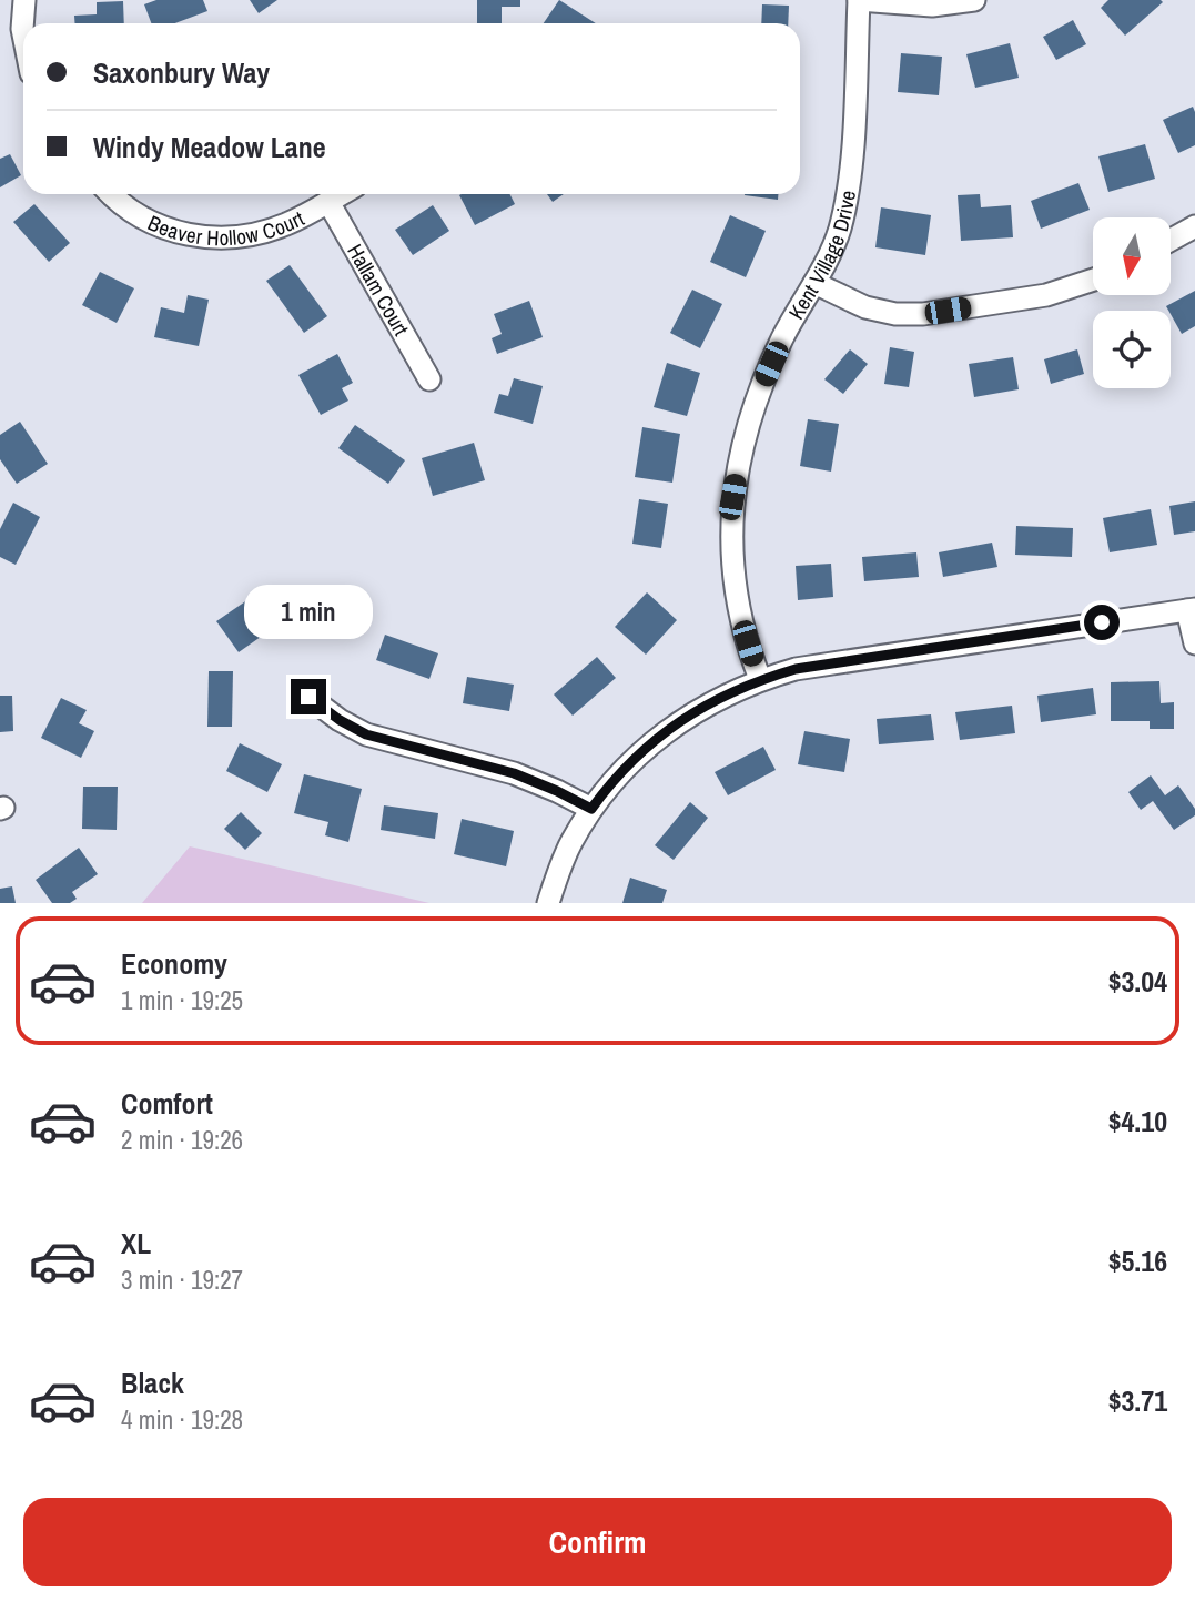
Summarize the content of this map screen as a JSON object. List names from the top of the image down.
{
  "streets": {
    "street": ["Beaver Hollow Court", "Kent Village Drive", "Hallam Court"]
  },
  "crossings": [
    ["Beaver Hollow Court", "Hallam Court"]
  ],
  "north": "bottom",
  "page": {
    "banner": ["Saxonbury Way", "Windy Meadow Lane"],
    "bubble": "1 min",
    "list": [
      {
        "name": "Economy",
        "note": "1 min · 19:25",
        "value": "$3.04"
      },
      {
        "name": "Comfort",
        "note": "2 min · 19:26",
        "value": "$4.10"
      },
      {
        "name": "XL",
        "note": "3 min · 19:27",
        "value": "$5.16"
      },
      {
        "name": "Black",
        "note": "4 min · 19:28",
        "value": "$3.71"
      }
    ],
    "buttons": "Confirm"
  }
}
